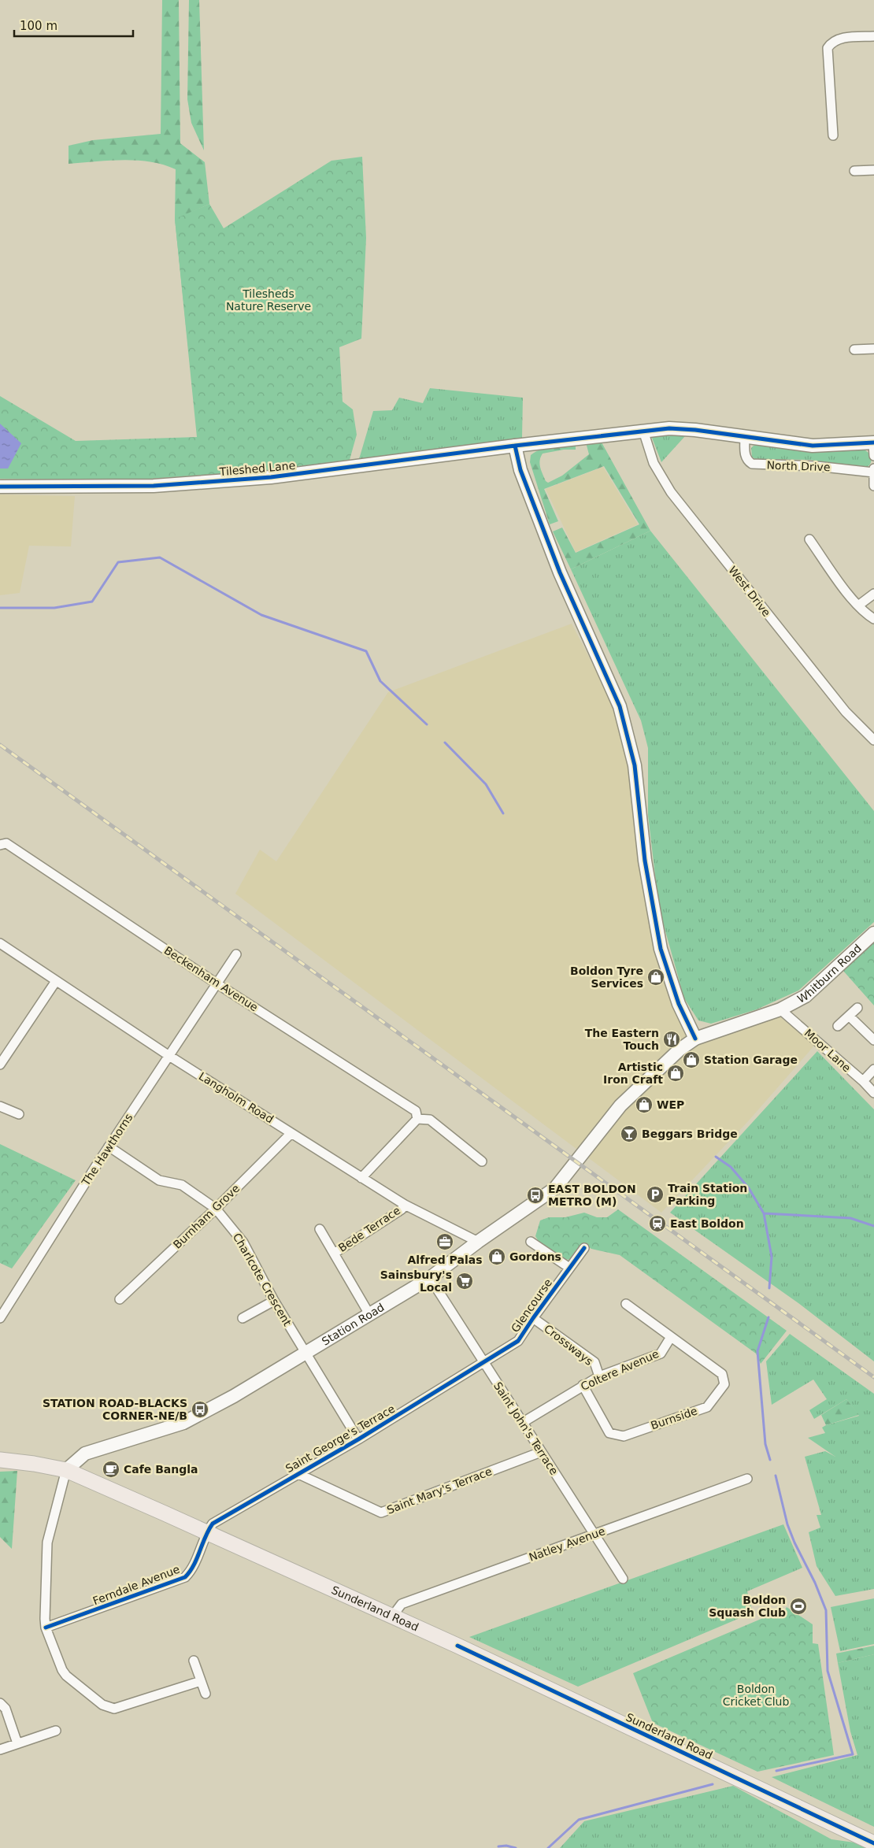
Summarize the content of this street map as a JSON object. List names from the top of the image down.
{
  "streets": {
    "main road": ["Sunderland Road"],
    "street": [
      "North Drive",
      "Tileshed Lane",
      "West Drive",
      "Whitburn Road",
      "Beckenham Avenue",
      "Moor Lane",
      "Langholm Road",
      "The Hawthorns",
      "Burnham Grove",
      "Bede Terrace",
      "Charlcote Crescent",
      "Glencourse",
      "Station Road",
      "Crossways",
      "Coltere Avenue",
      "Burnside",
      "Saint John's Terrace",
      "Saint George's Terrace",
      "Saint Mary's Terrace",
      "Natley Avenue",
      "Ferndale Avenue"
    ]
  },
  "crossings": [
    ["North Drive", "Tileshed Lane"],
    ["Tileshed Lane", "West Drive"],
    ["Whitburn Road", "Moor Lane"],
    ["Whitburn Road", "Station Road"],
    ["Beckenham Avenue", "The Hawthorns"],
    ["Langholm Road", "The Hawthorns"],
    ["Langholm Road", "Burnham Grove"],
    ["Langholm Road", "Bede Terrace"],
    ["Langholm Road", "Station Road"],
    ["The Hawthorns", "Charlcote Crescent"],
    ["Burnham Grove", "Charlcote Crescent"],
    ["Charlcote Crescent", "Station Road"],
    ["Charlcote Crescent", "Saint George's Terrace"],
    ["Glencourse", "Crossways"],
    ["Glencourse", "Saint John's Terrace"],
    ["Glencourse", "Saint George's Terrace"],
    ["Station Road", "Saint John's Terrace"],
    ["Station Road", "Sunderland Road"],
    ["Crossways", "Coltere Avenue"],
    ["Coltere Avenue", "Burnside"],
    ["Coltere Avenue", "Saint John's Terrace"],
    ["Saint John's Terrace", "Saint George's Terrace"],
    ["Saint John's Terrace", "Saint Mary's Terrace"],
    ["Saint John's Terrace", "Natley Avenue"],
    ["Saint George's Terrace", "Saint Mary's Terrace"],
    ["Saint George's Terrace", "Ferndale Avenue"],
    ["Saint George's Terrace", "Sunderland Road"],
    ["Natley Avenue", "Sunderland Road"],
    ["Ferndale Avenue", "Sunderland Road"]
  ],
  "parks": ["Tilesheds Nature Reserve", "Boldon Cricket Club"],
  "places": {
    "shop": [
      "Boldon Tyre Services",
      "Station Garage",
      "Artistic Iron Craft",
      "WEP",
      "Gordons"
    ],
    "restaurant": ["The Eastern Touch"],
    "bar": ["Beggars Bridge"],
    "parking": ["Train Station Parking"],
    "bus stop": ["EAST BOLDON METRO (M)", "STATION ROAD-BLACKS CORNER-NE/B"],
    "station": ["East Boldon"],
    "office": ["Alfred Palas"],
    "supermarket": ["Sainsbury's Local"],
    "cafe": ["Cafe Bangla"],
    "sports": ["Boldon Squash Club"]
  },
  "scale_bar": "100 m"
}
